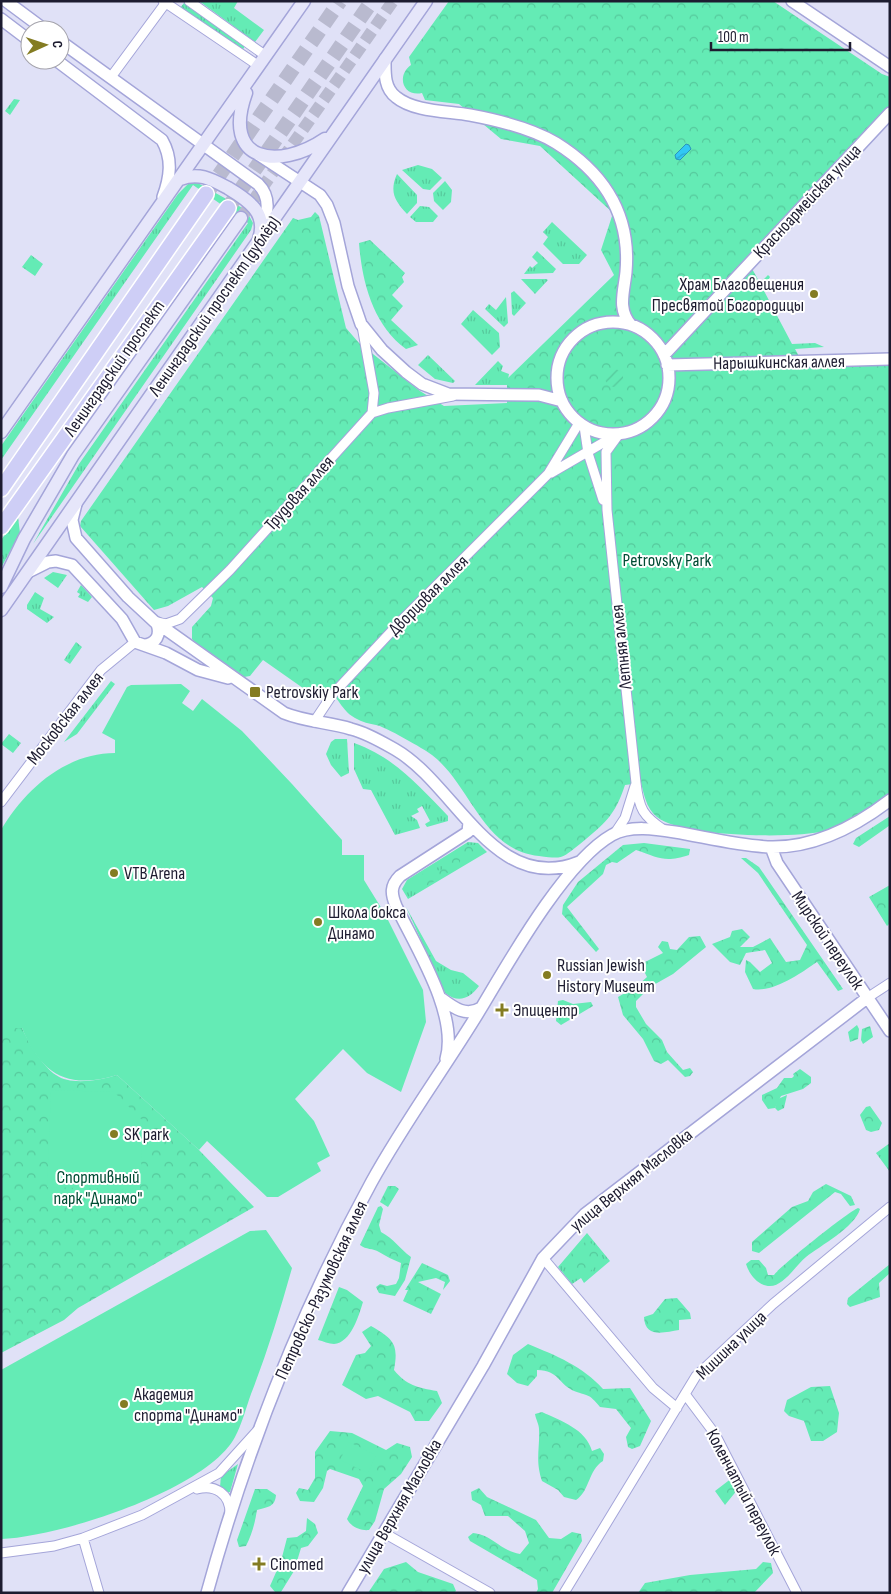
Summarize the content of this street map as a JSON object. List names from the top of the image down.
{
  "streets": {
    "main road": ["Ленинградский проспект (дублёр)", "Ленинградский проспект"],
    "street": [
      "Красноармейская улица",
      "Нарышкинская аллея",
      "Трудовая аллея",
      "Дворцовая аллея",
      "Летняя аллея",
      "Московская аллея",
      "Мирской переулок",
      "улица Верхняя Масловка",
      "Петровско-Разумовская аллея",
      "Мишина улица",
      "Коленчатый переулок"
    ]
  },
  "crossings": [
    ["Красноармейская улица", "Нарышкинская аллея"],
    ["Красноармейская улица", "Дворцовая аллея"],
    ["Красноармейская улица", "Летняя аллея"],
    ["Нарышкинская аллея", "Дворцовая аллея"],
    ["Нарышкинская аллея", "Летняя аллея"],
    ["Трудовая аллея", "Московская аллея"],
    ["Дворцовая аллея", "Летняя аллея"],
    ["Мирской переулок", "улица Верхняя Масловка"],
    ["Мишина улица", "Коленчатый переулок"]
  ],
  "parks": ["Petrovsky Park", "Спортивный парк \"Динамо\""],
  "places": {
    "other": [
      "Храм Благовещения Пресвятой Богородицы",
      "VTB Arena",
      "Школа бокса Динамо",
      "Russian Jewish History Museum",
      "SK park",
      "Академия спорта \"Динамо\""
    ],
    "transit": ["Petrovskiy Park"],
    "health": ["Эпицентр", "Cinomed"]
  },
  "scale_bar": "100 m",
  "north": "right"
}
